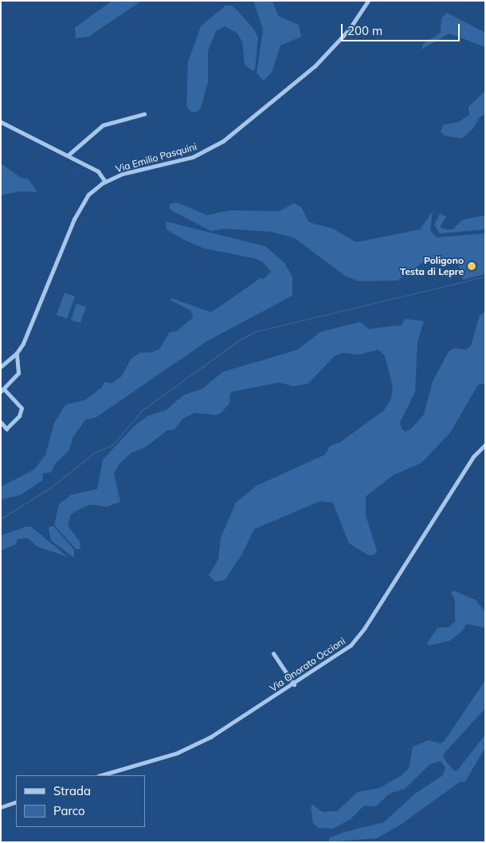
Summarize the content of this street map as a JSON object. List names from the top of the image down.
{
  "streets": {
    "street": ["Via Emilio Pasquini", "Via Onorato Occioni"]
  },
  "places": ["Poligono Testa di Lepre"],
  "legend": ["Strada", "Parco"],
  "scale_bar": "200 m"
}
